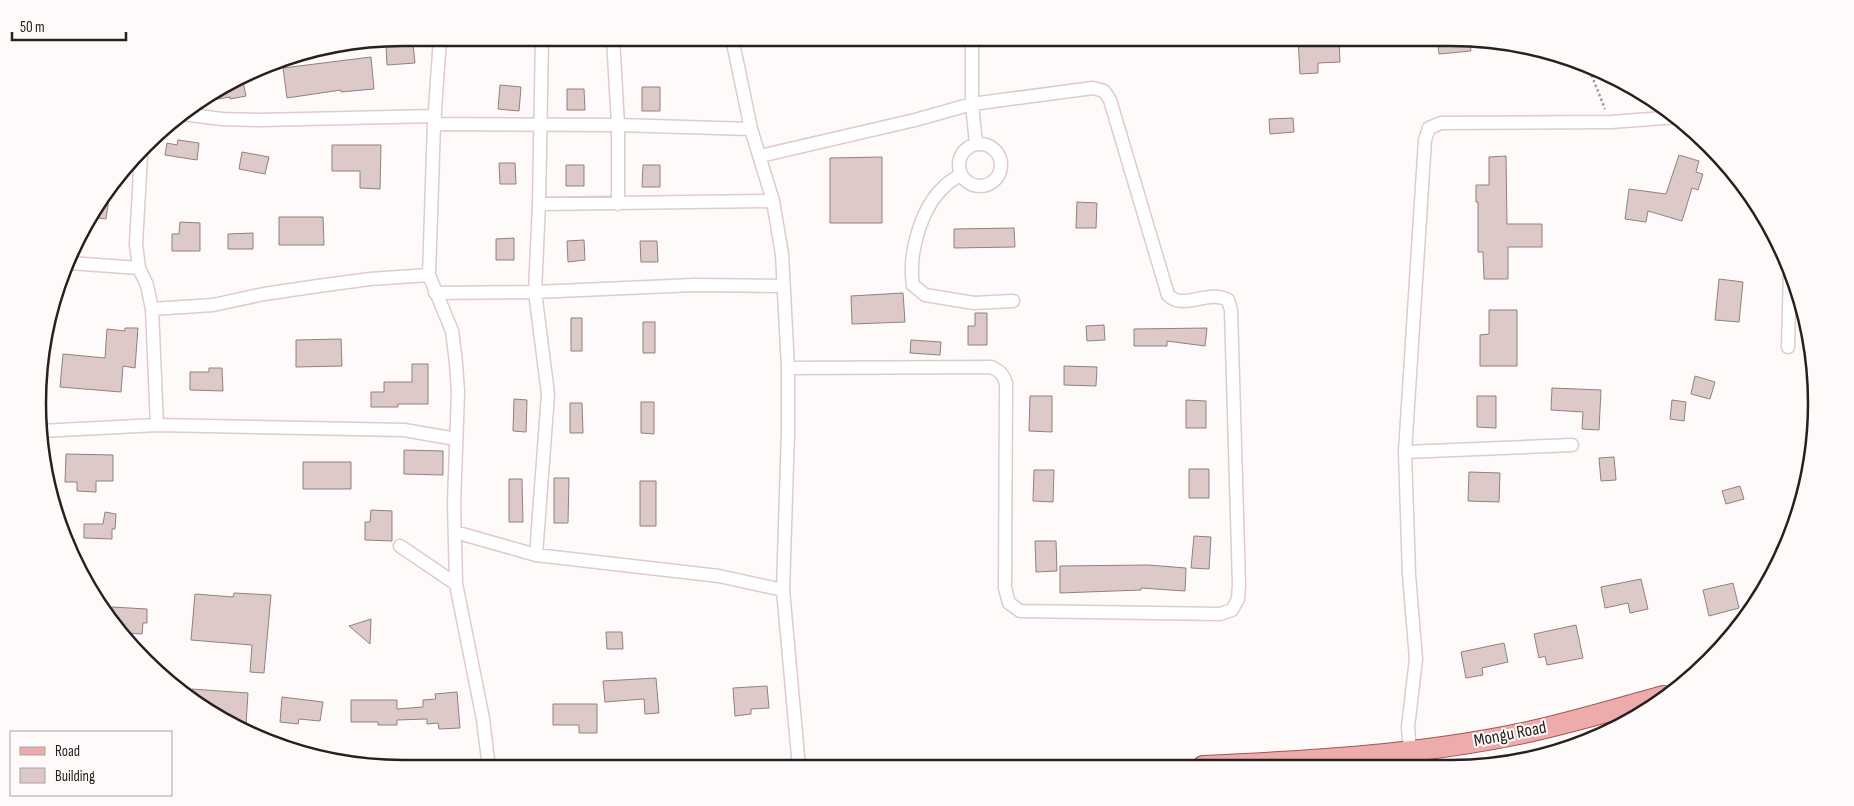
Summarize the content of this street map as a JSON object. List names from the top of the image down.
{
  "streets": {
    "main road": ["Mongu Road"]
  },
  "legend": ["Road", "Building"],
  "scale_bar": "50 m"
}
